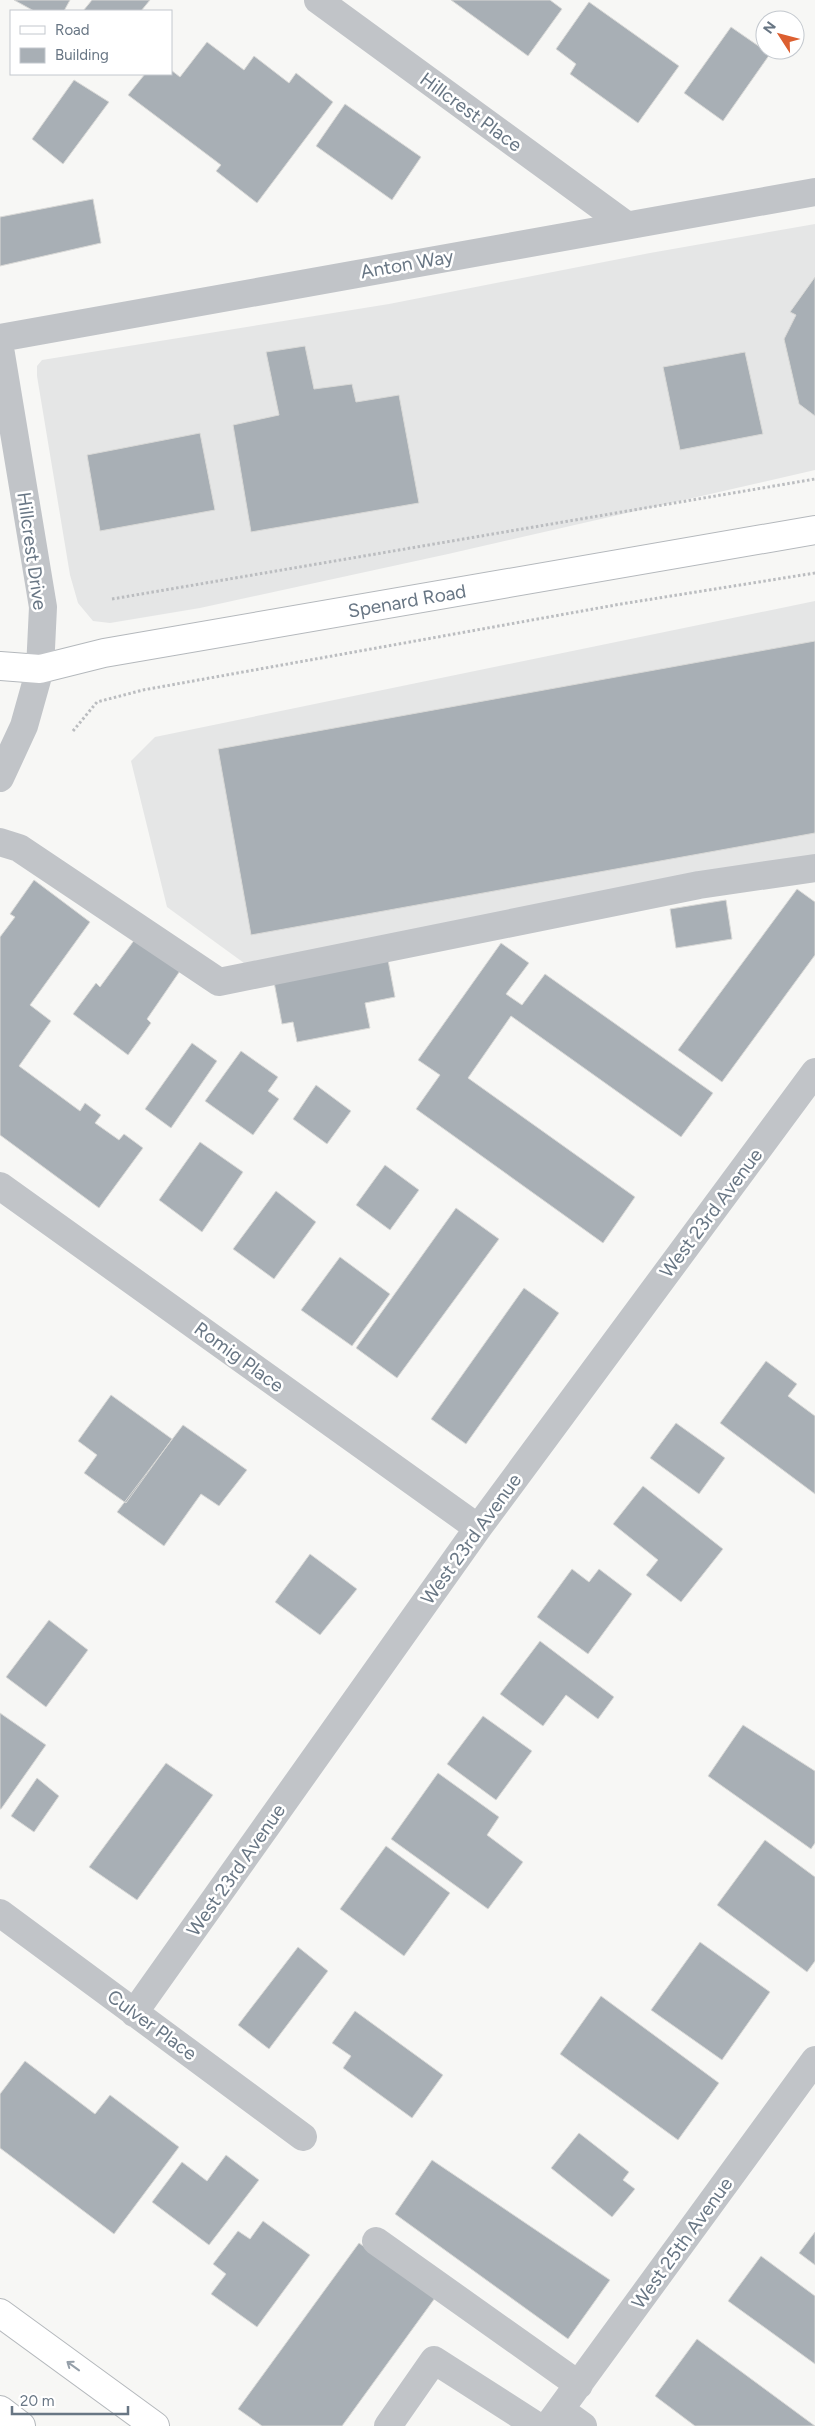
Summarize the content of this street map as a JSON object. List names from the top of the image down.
{
  "streets": {
    "main road": ["Spenard Road"],
    "street": [
      "Hillcrest Place",
      "Anton Way",
      "Hillcrest Drive",
      "West 23rd Avenue",
      "Romig Place",
      "Culver Place",
      "West 25th Avenue"
    ]
  },
  "crossings": [
    ["Hillcrest Place", "Anton Way"],
    ["Hillcrest Drive", "Spenard Road"],
    ["West 23rd Avenue", "Romig Place"],
    ["West 23rd Avenue", "Culver Place"]
  ],
  "legend": ["Road", "Building"],
  "scale_bar": "20 m",
  "north": "top left"
}
